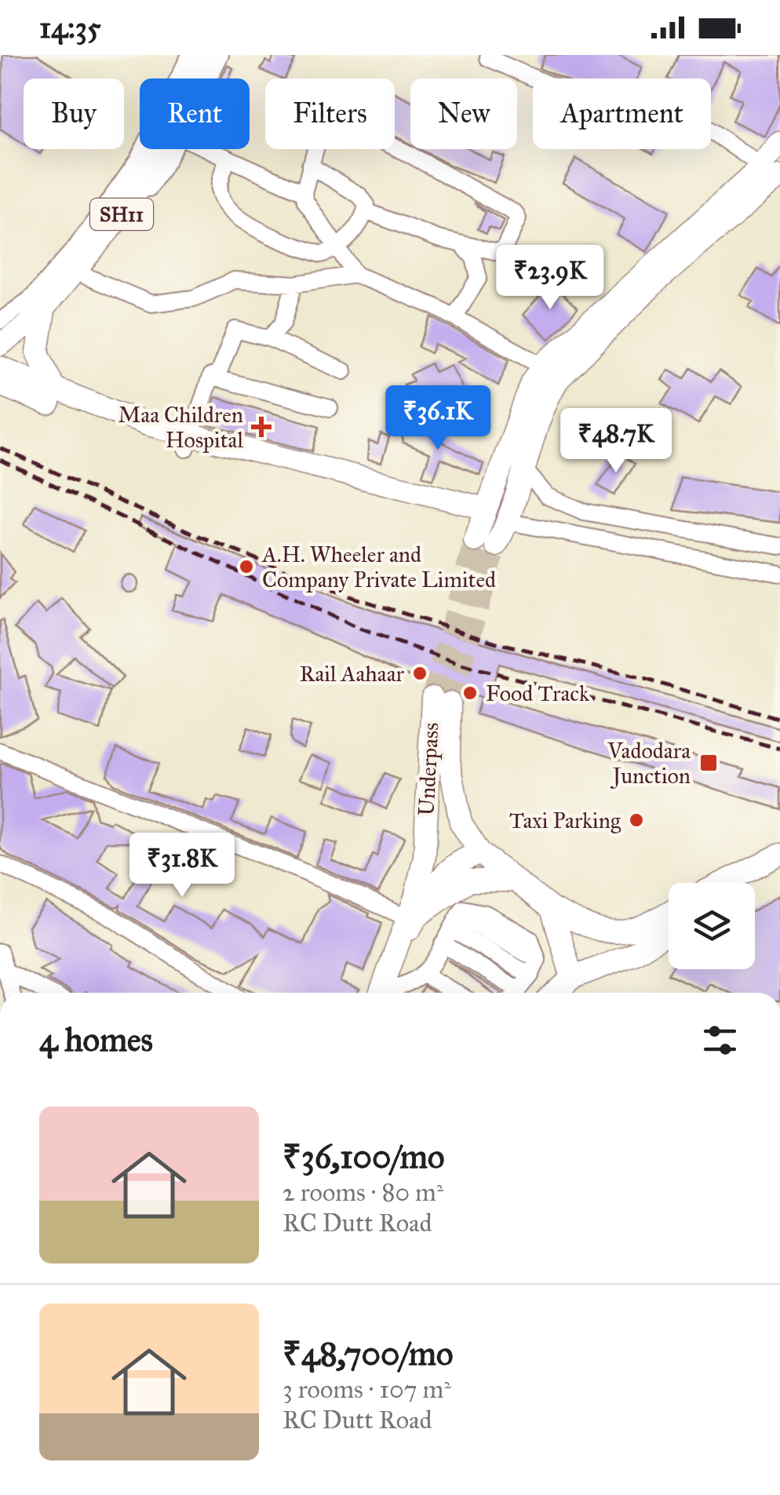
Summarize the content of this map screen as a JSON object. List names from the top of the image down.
{
  "streets": {
    "main road": ["SH11", "Underpass"]
  },
  "places": {
    "health": ["Maa Children Hospital"],
    "other": [
      "A.H. Wheeler and Company Private Limited",
      "Rail Aahaar",
      "Food Track",
      "Taxi Parking"
    ],
    "transit": ["Vadodara Junction"]
  },
  "page": {
    "status": "14:35",
    "chip": [
      "Buy",
      "Rent",
      "Filters",
      "New",
      "Apartment"
    ],
    "price": [
      "₹23.9K",
      "₹36.1K",
      "₹48.7K",
      "₹31.8K"
    ],
    "heading": "4 homes",
    "list": [
      {
        "name": "₹36,100/mo",
        "note": "2 rooms · 80 m² · RC Dutt Road"
      },
      {
        "name": "₹48,700/mo",
        "note": "3 rooms · 107 m² · RC Dutt Road"
      }
    ]
  }
}
